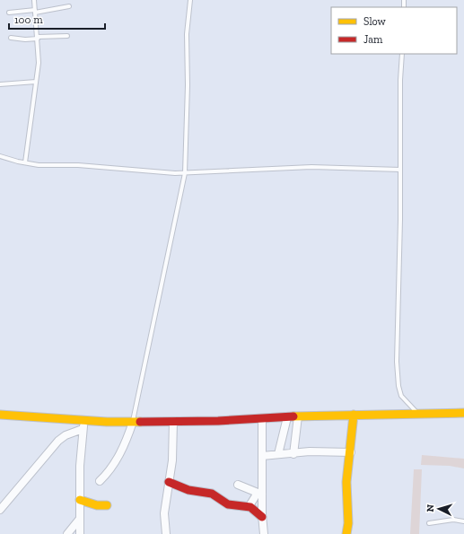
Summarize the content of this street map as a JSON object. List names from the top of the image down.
{
  "legend": ["Slow", "Jam"],
  "scale_bar": "100 m",
  "north": "left"
}
